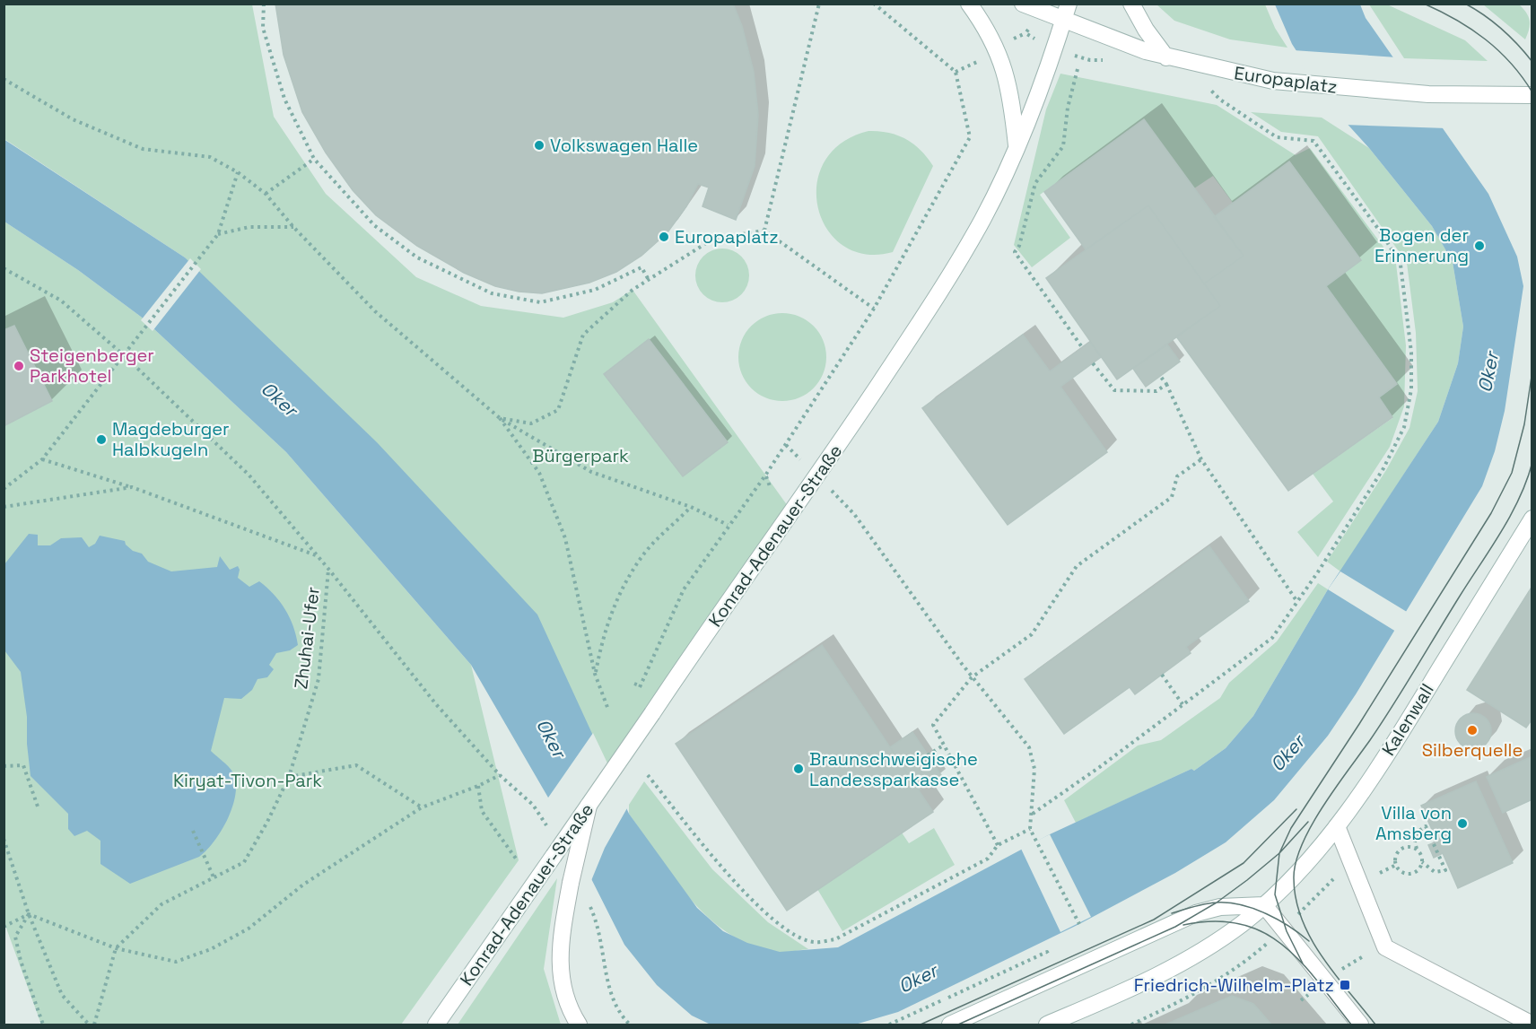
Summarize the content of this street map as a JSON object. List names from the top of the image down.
{
  "streets": {
    "main road": ["Europaplatz", "Konrad-Adenauer-Straße", "Kalenwall"],
    "path": ["Zhuhai-Ufer"]
  },
  "crossings": [
    ["Europaplatz", "Konrad-Adenauer-Straße"]
  ],
  "water": ["Oker"],
  "parks": ["Bürgerpark", "Kiryat-Tivon-Park"],
  "places": {
    "other": [
      "Volkswagen Halle",
      "Europaplatz",
      "Bogen der Erinnerung",
      "Steigenberger Parkhotel",
      "Magdeburger Halbkugeln",
      "Silberquelle",
      "Braunschweigische Landessparkasse",
      "Villa von Amsberg"
    ],
    "transit": ["Friedrich-Wilhelm-Platz"]
  }
}
